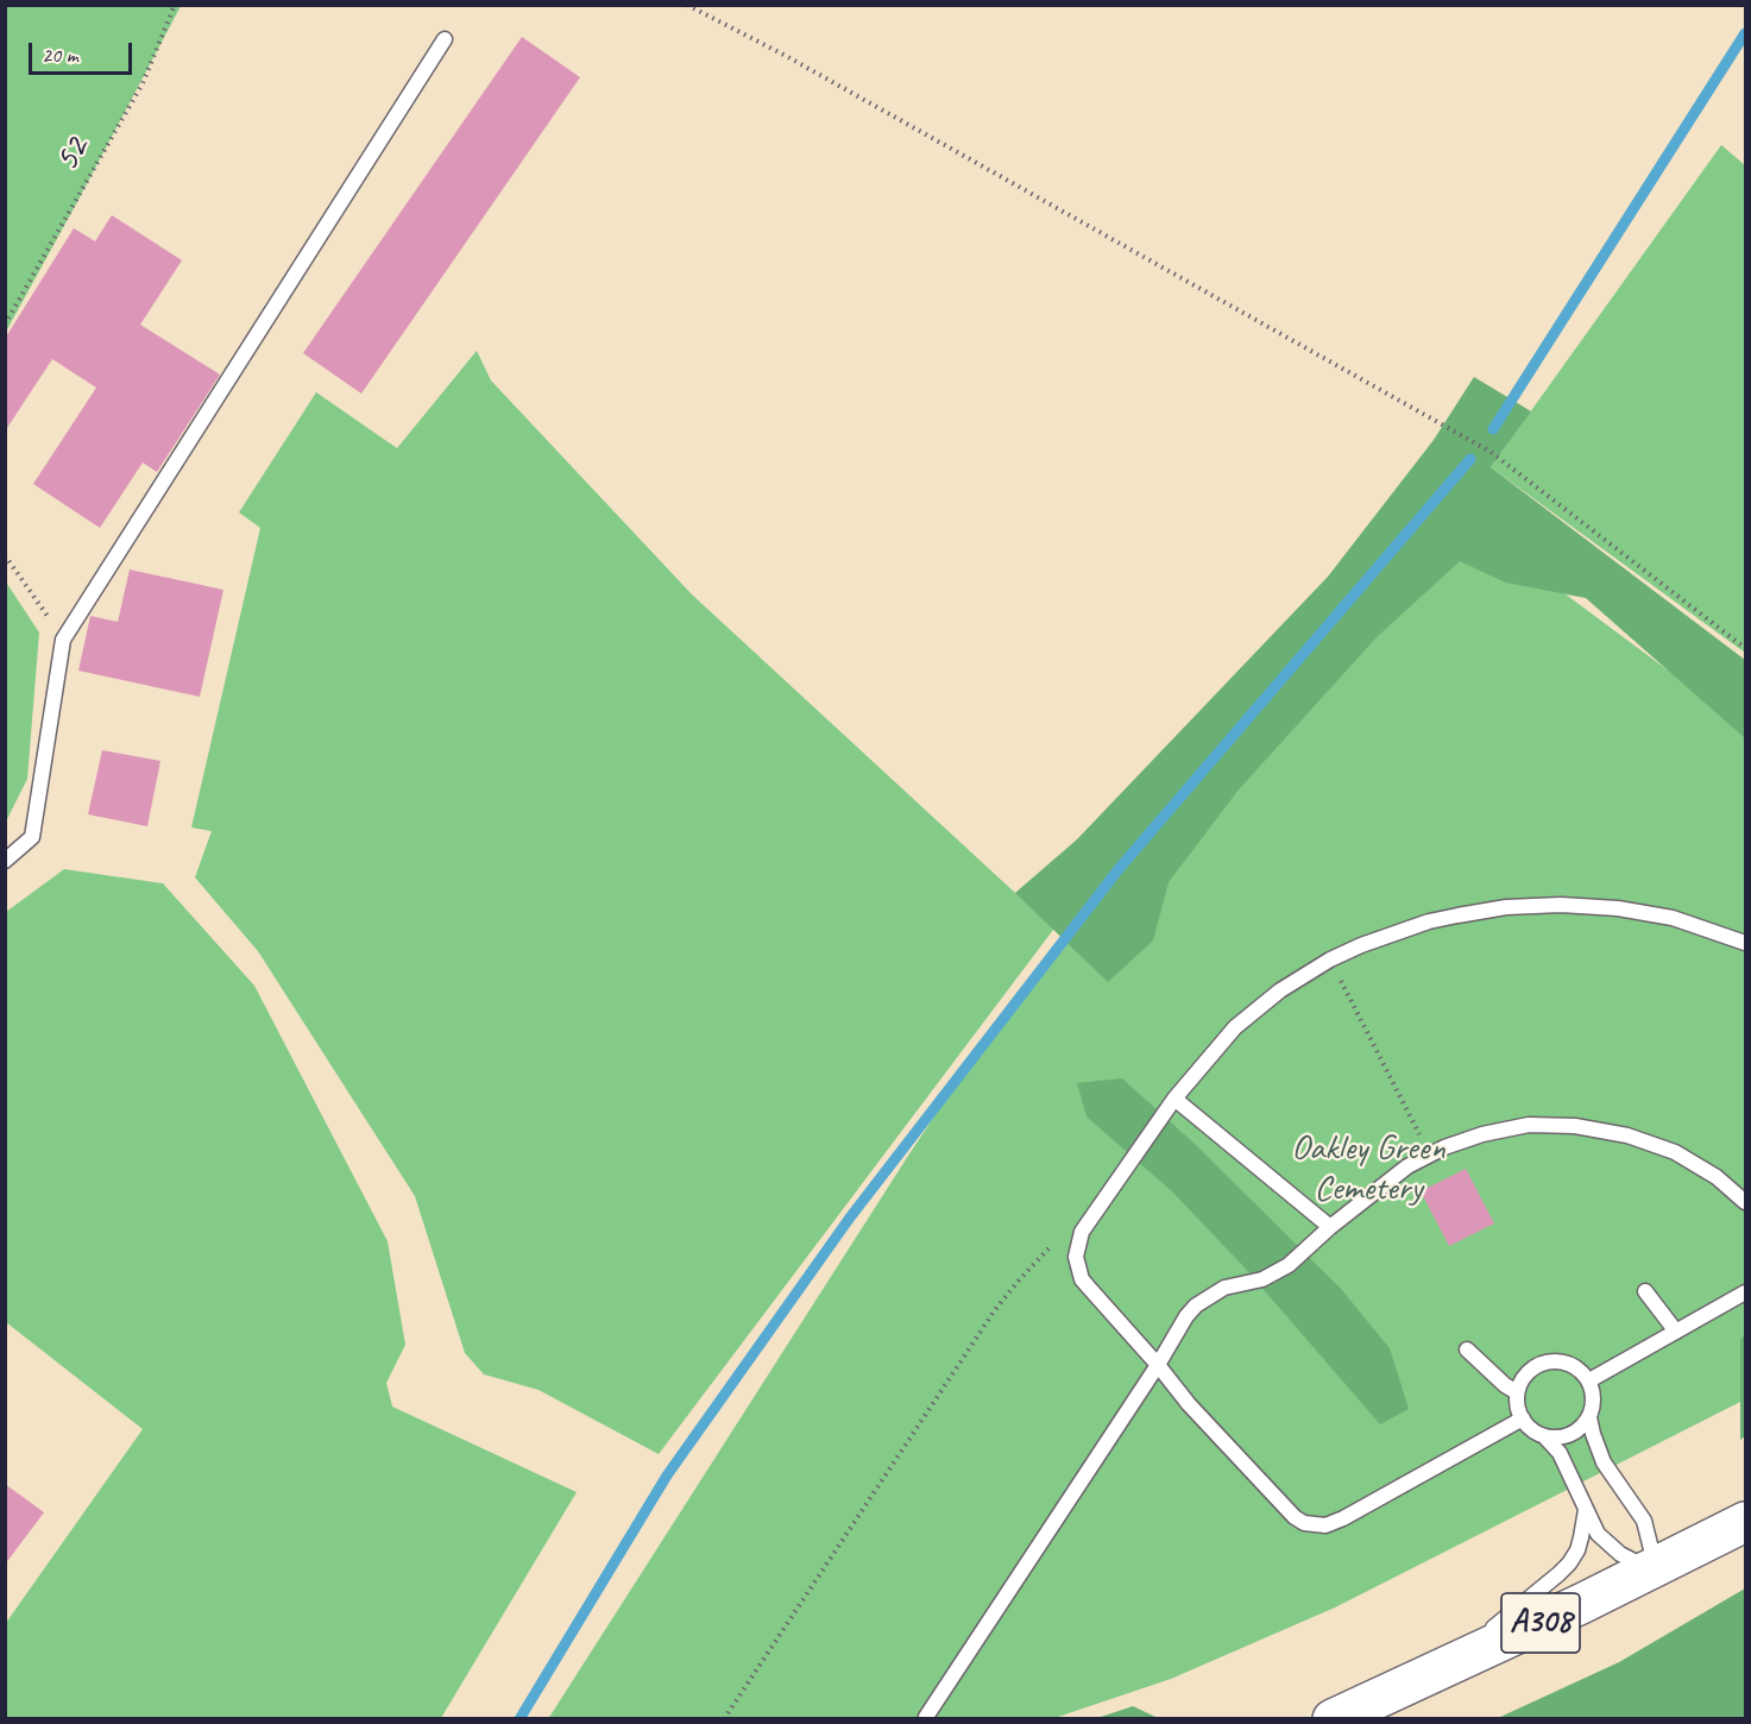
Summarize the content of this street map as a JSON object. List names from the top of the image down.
{
  "streets": {
    "main road": ["A308"],
    "path": ["52"]
  },
  "parks": ["Oakley Green Cemetery"],
  "scale_bar": "20 m"
}
